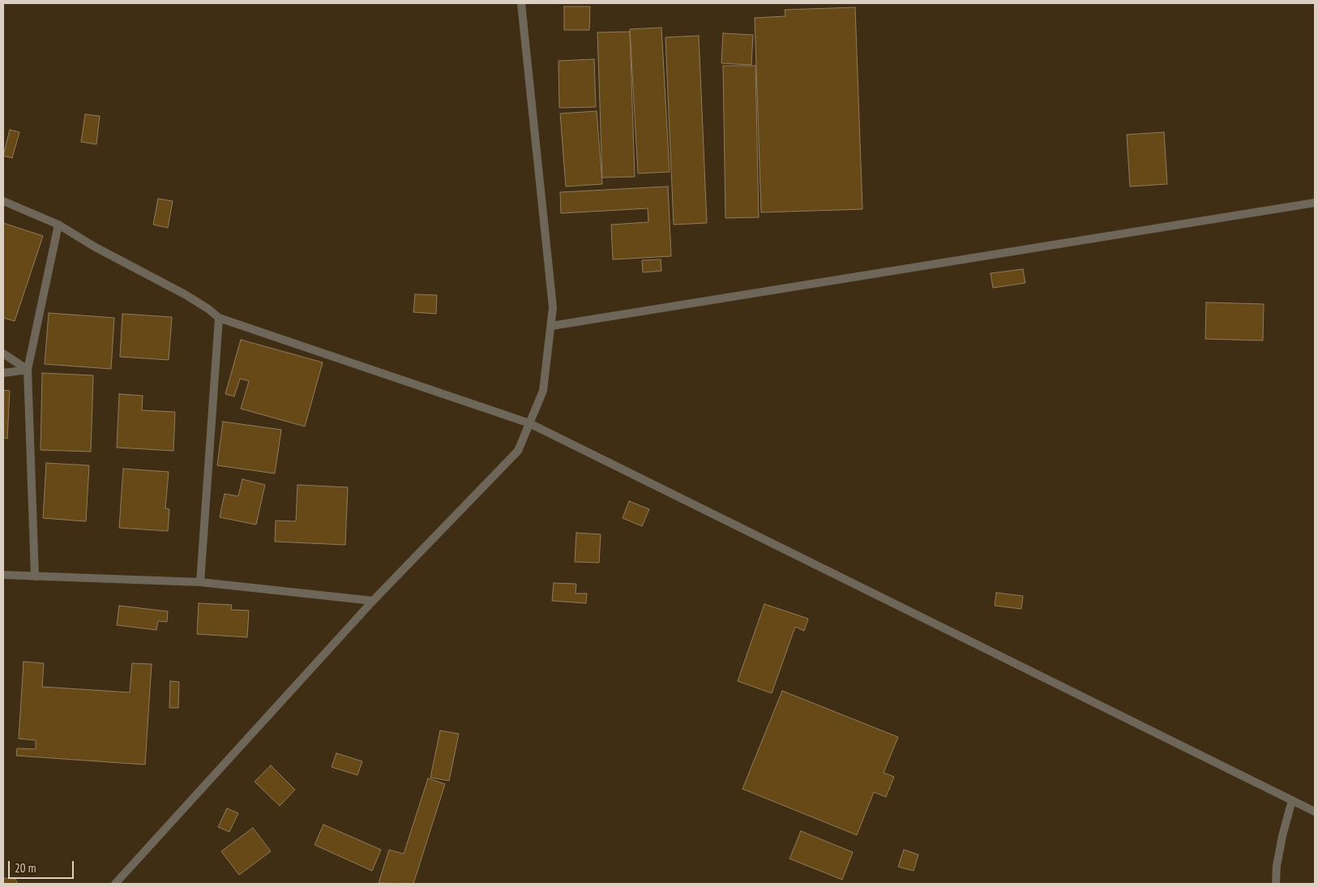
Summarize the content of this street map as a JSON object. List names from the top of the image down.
{
  "scale_bar": "20 m"
}
